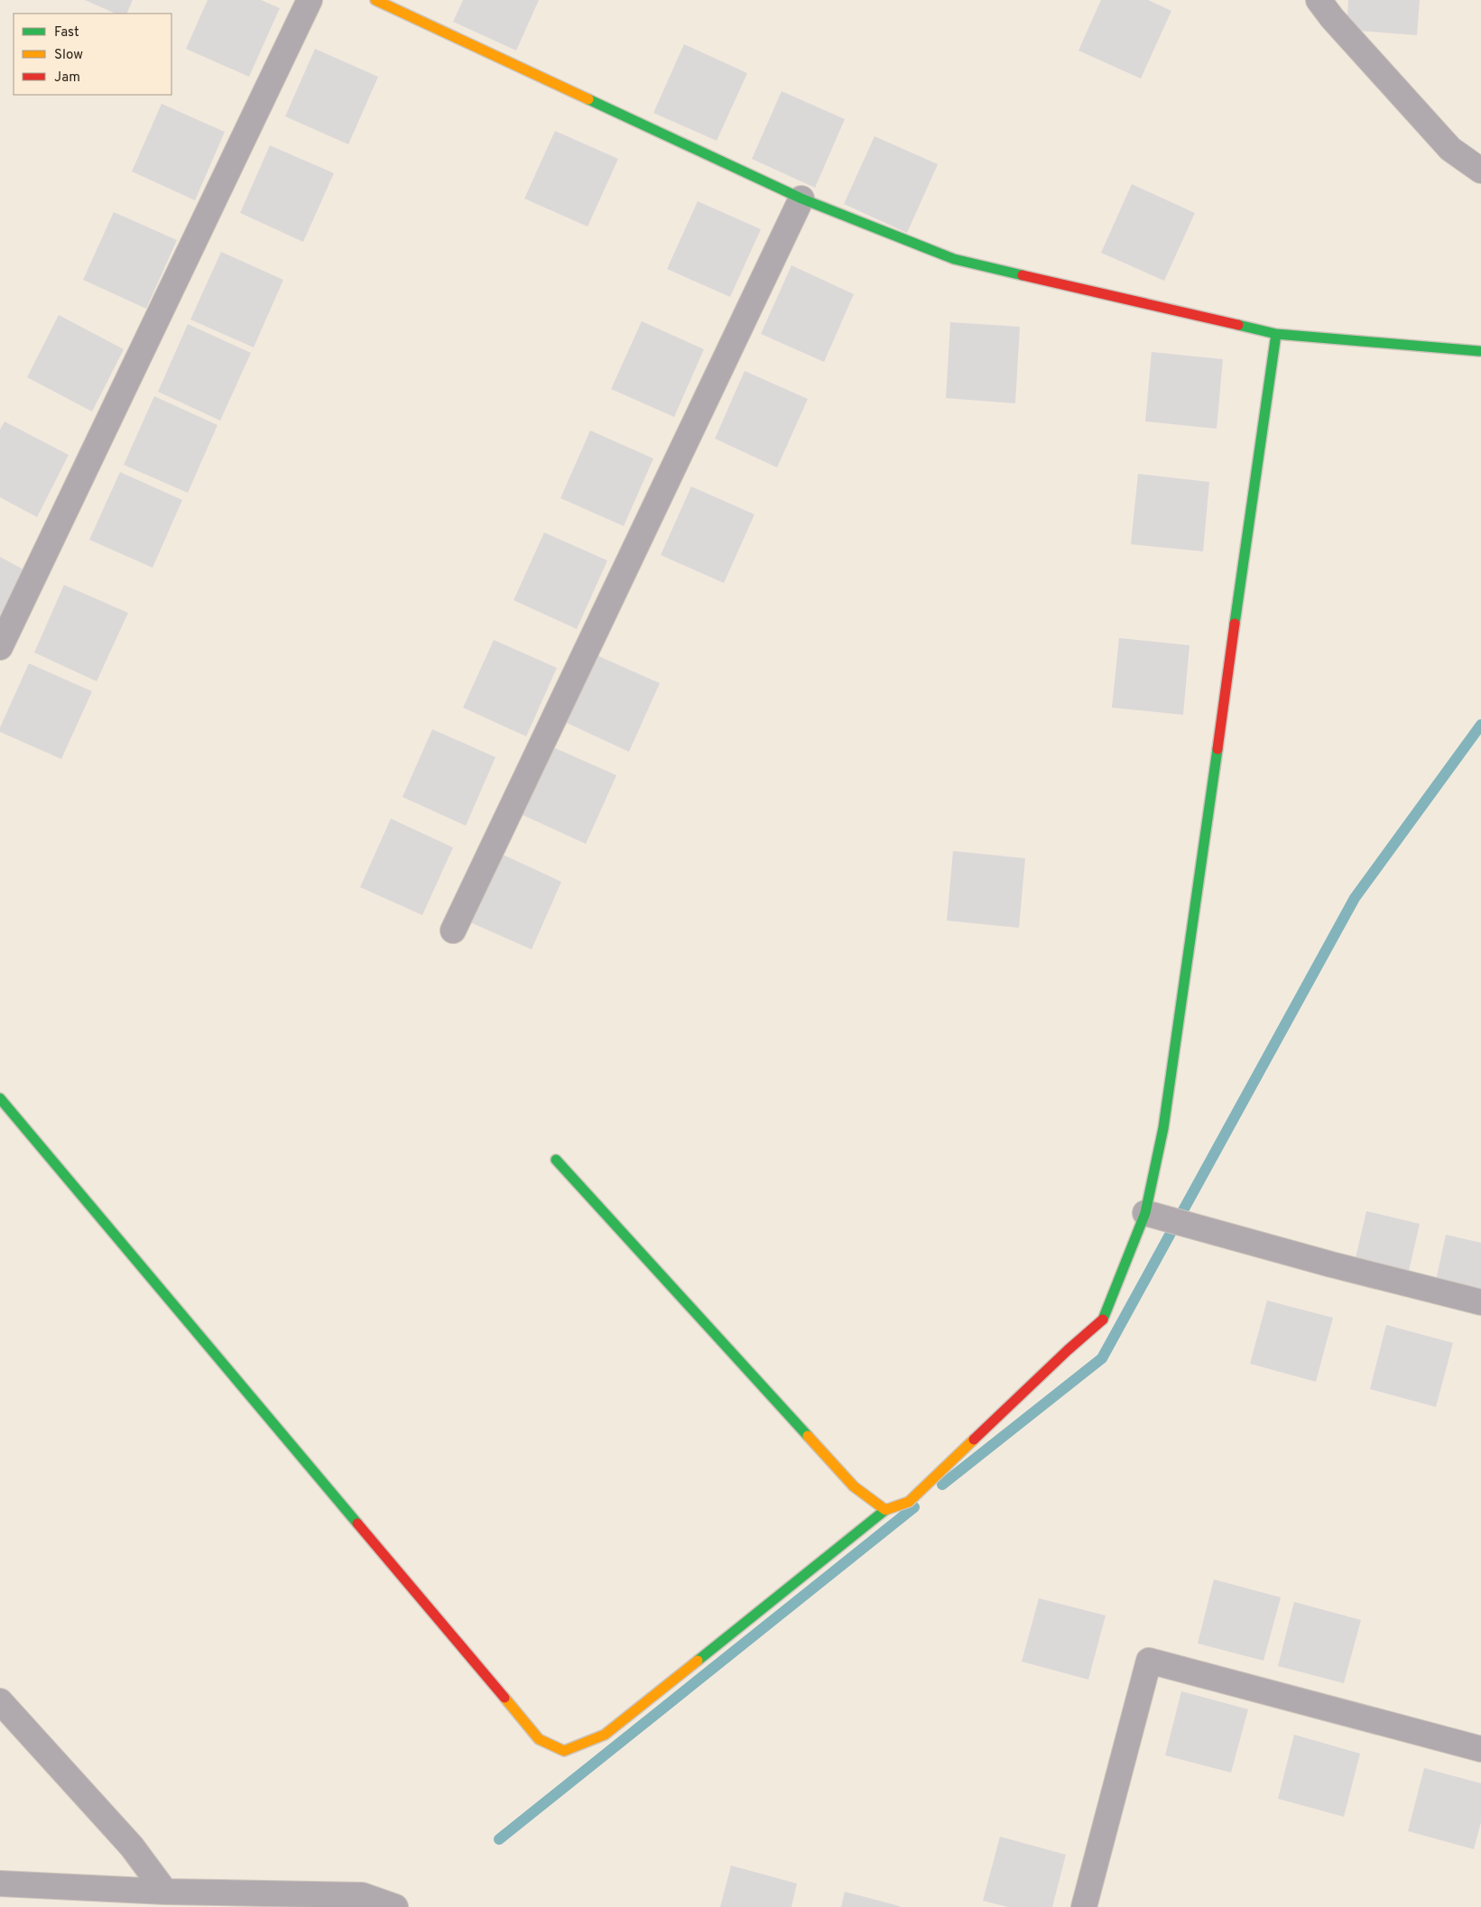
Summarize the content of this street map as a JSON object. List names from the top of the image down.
{
  "legend": ["Fast", "Slow", "Jam"]
}
